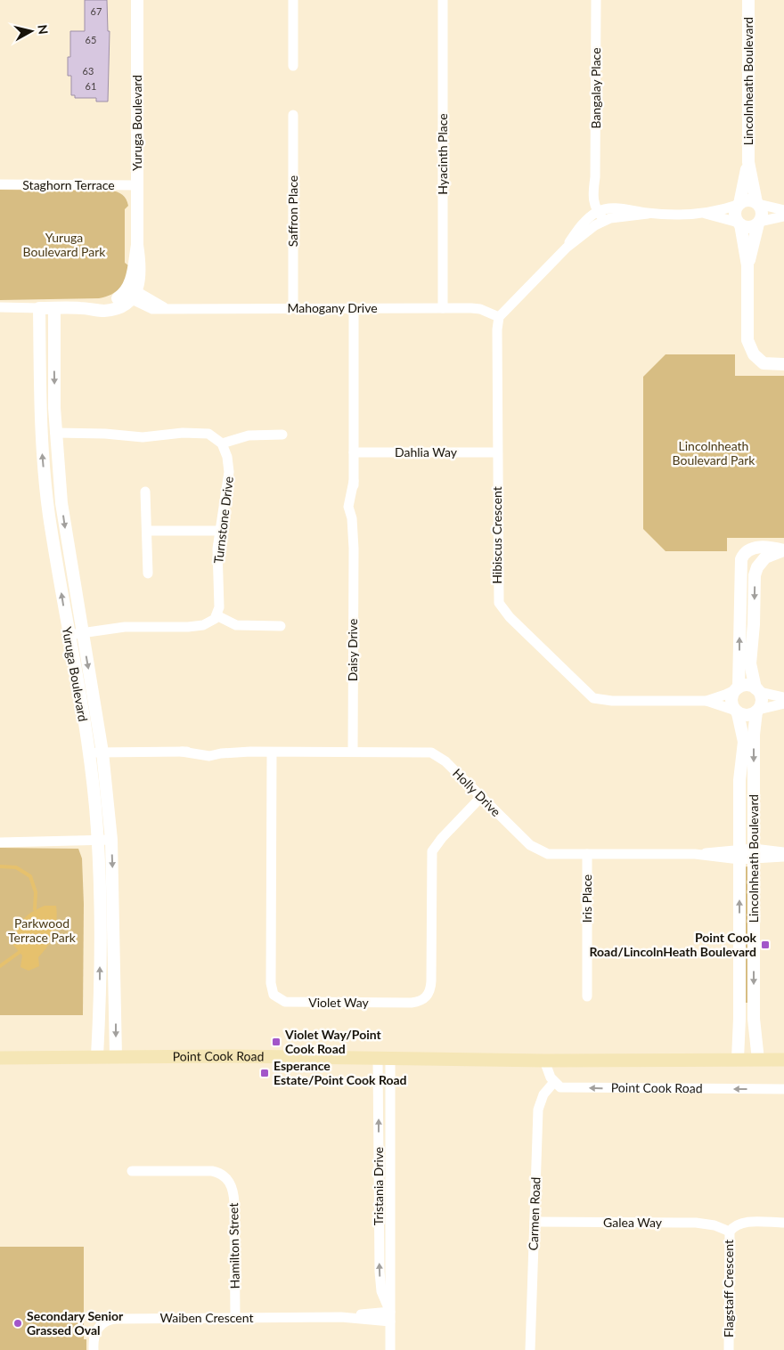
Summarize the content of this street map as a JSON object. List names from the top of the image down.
{
  "streets": {
    "main road": ["Point Cook Road"],
    "street": [
      "Lincolnheath Boulevard",
      "Bangalay Place",
      "Yuruga Boulevard",
      "Hyacinth Place",
      "Staghorn Terrace",
      "Saffron Place",
      "Mahogany Drive",
      "Dahlia Way",
      "Turnstone Drive",
      "Hibiscus Crescent",
      "Daisy Drive",
      "Holly Drive",
      "Iris Place",
      "Violet Way",
      "Tristania Drive",
      "Carmen Road",
      "Galea Way",
      "Hamilton Street",
      "Flagstaff Crescent",
      "Waiben Crescent"
    ]
  },
  "crossings": [
    ["Lincolnheath Boulevard", "Hibiscus Crescent"],
    ["Lincolnheath Boulevard", "Holly Drive"],
    ["Lincolnheath Boulevard", "Point Cook Road"],
    ["Yuruga Boulevard", "Staghorn Terrace"],
    ["Yuruga Boulevard", "Mahogany Drive"],
    ["Yuruga Boulevard", "Holly Drive"],
    ["Yuruga Boulevard", "Point Cook Road"],
    ["Hyacinth Place", "Mahogany Drive"],
    ["Saffron Place", "Mahogany Drive"],
    ["Mahogany Drive", "Hibiscus Crescent"],
    ["Mahogany Drive", "Daisy Drive"],
    ["Dahlia Way", "Hibiscus Crescent"],
    ["Dahlia Way", "Daisy Drive"],
    ["Daisy Drive", "Holly Drive"],
    ["Holly Drive", "Iris Place"],
    ["Holly Drive", "Violet Way"],
    ["Point Cook Road", "Tristania Drive"],
    ["Point Cook Road", "Carmen Road"],
    ["Tristania Drive", "Waiben Crescent"],
    ["Carmen Road", "Galea Way"],
    ["Galea Way", "Flagstaff Crescent"],
    ["Hamilton Street", "Waiben Crescent"]
  ],
  "parks": ["Yuruga Boulevard Park", "Lincolnheath Boulevard Park", "Parkwood Terrace Park"],
  "places": {
    "transit": ["Point Cook Road/LincolnHeath Boulevard", "Violet Way/Point Cook Road", "Esperance Estate/Point Cook Road"],
    "other": ["Secondary Senior Grassed Oval"]
  },
  "house_numbers": [
    "67",
    "65",
    "63",
    "61"
  ],
  "north": "right"
}
